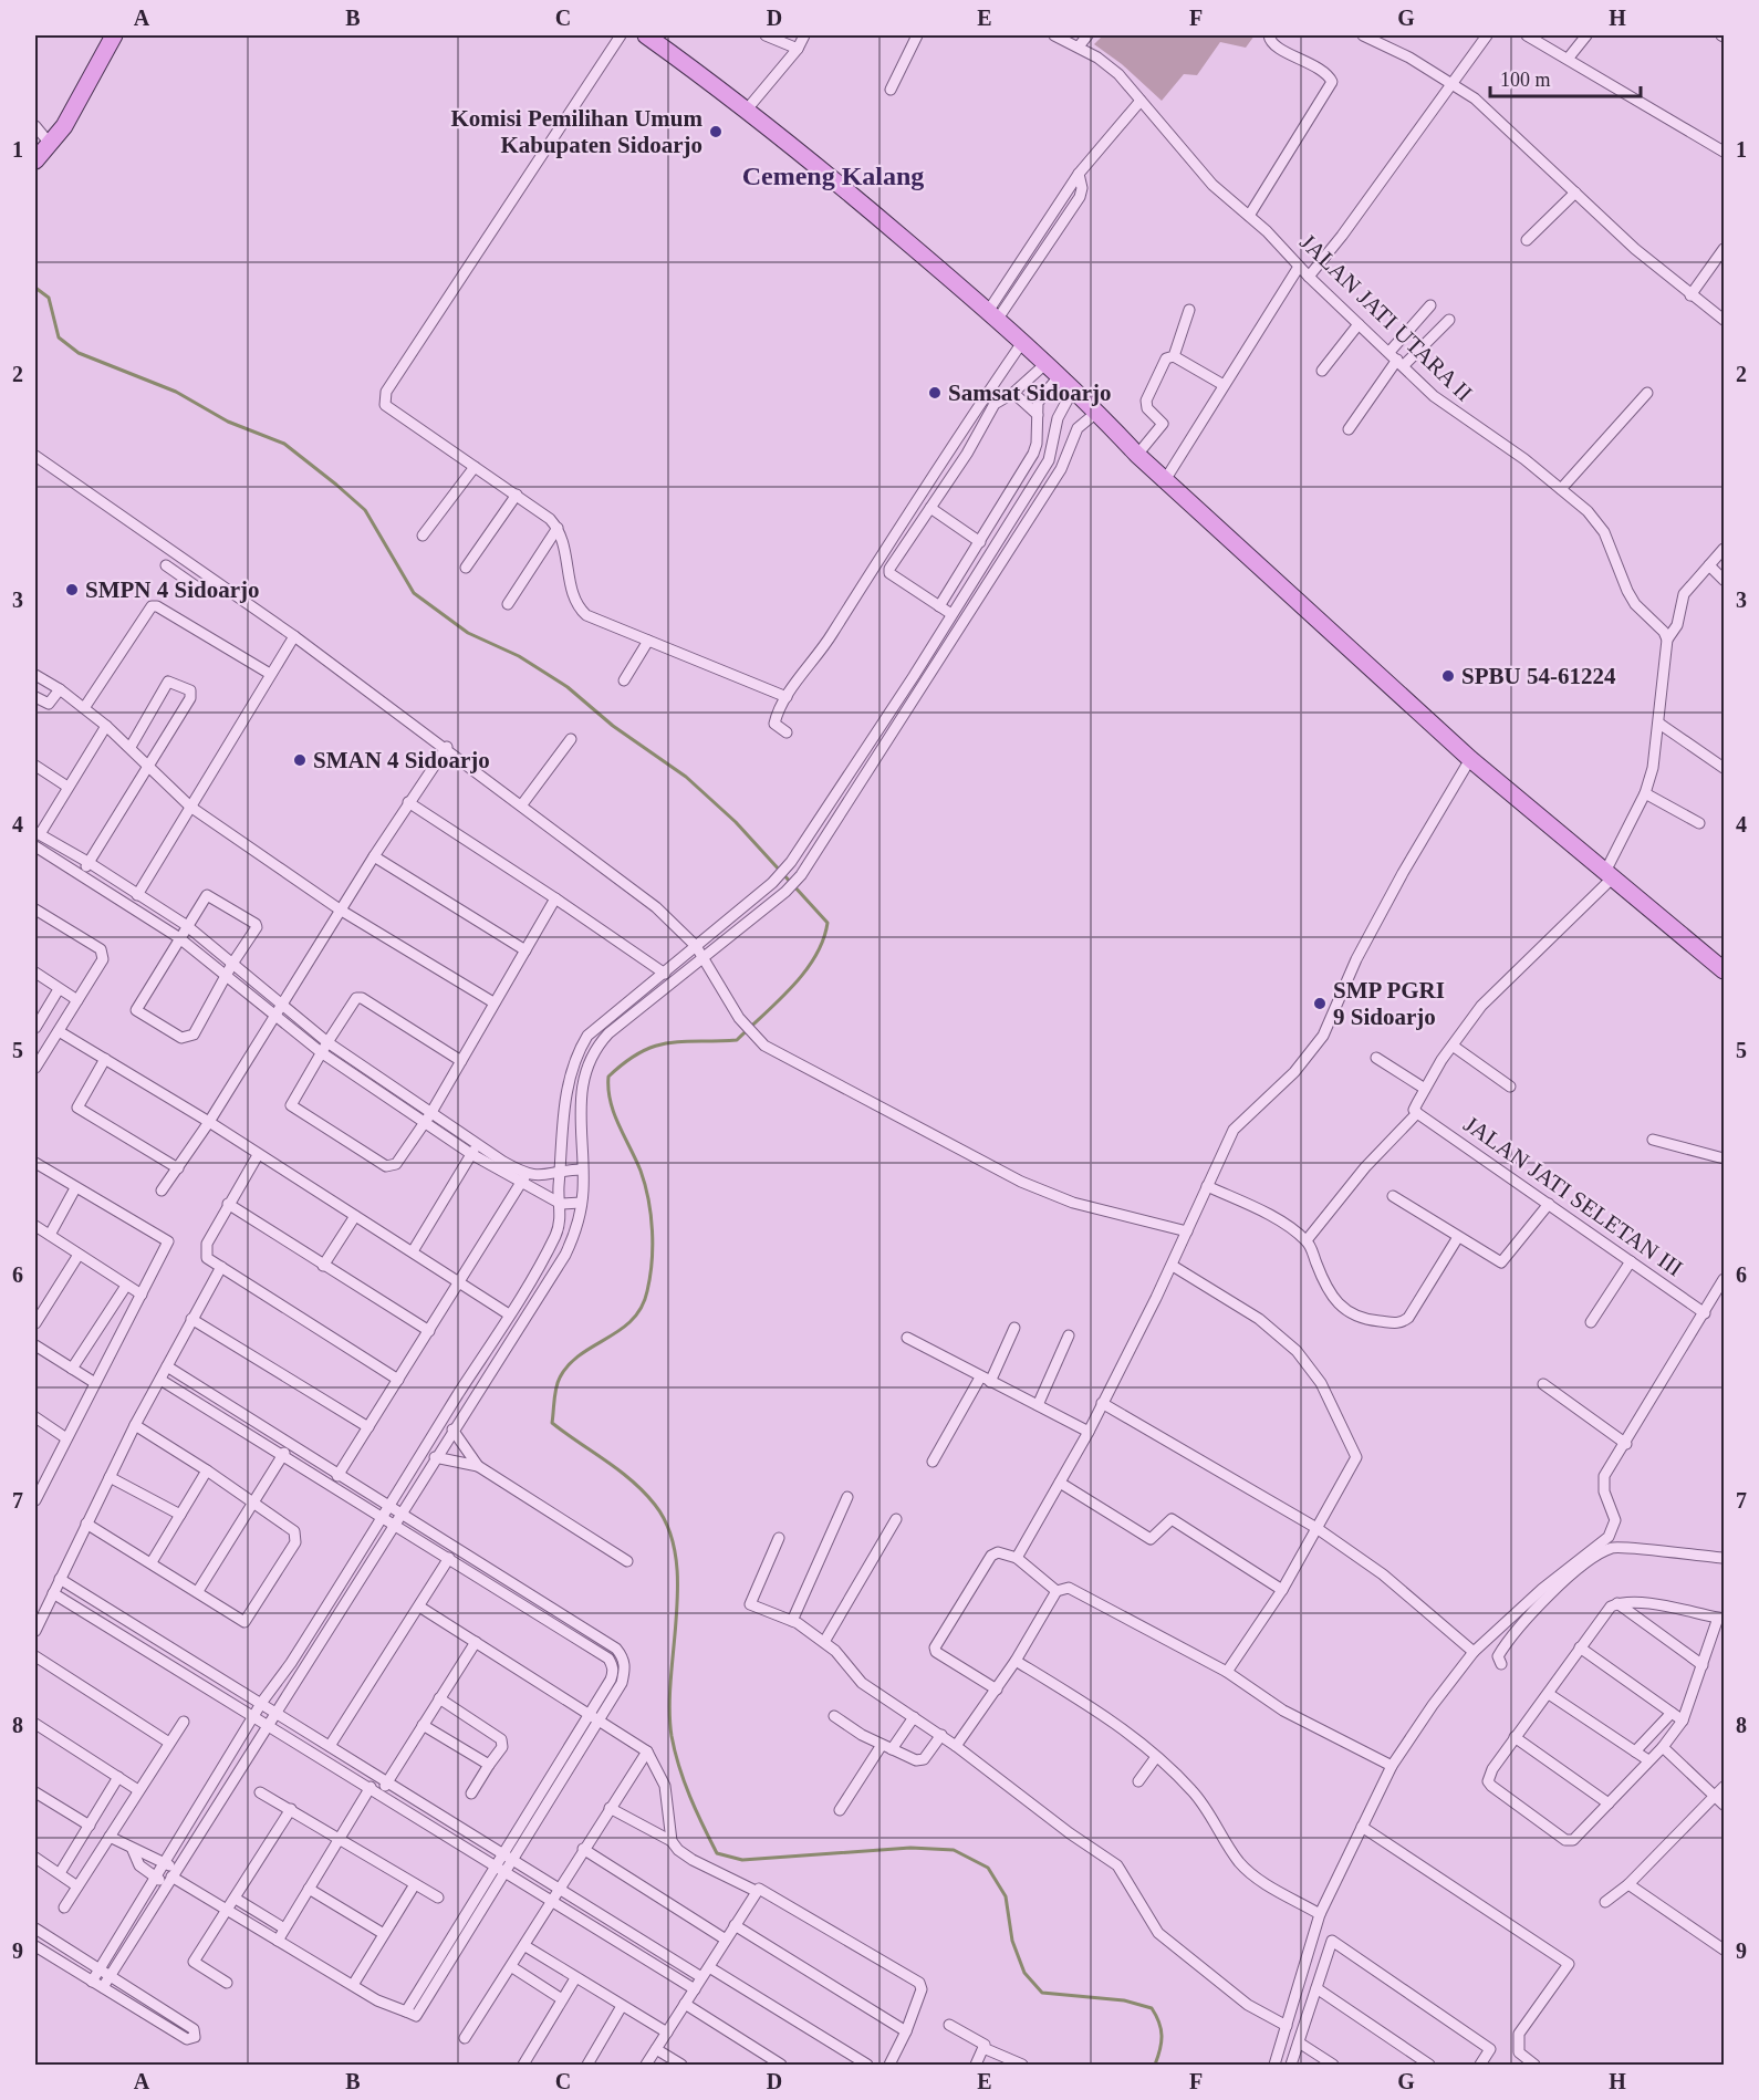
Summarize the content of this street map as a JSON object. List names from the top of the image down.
{
  "streets": {
    "street": ["JALAN JATI UTARA II", "JALAN JATI SELETAN III"]
  },
  "districts": ["Cemeng Kalang"],
  "places": [
    "Komisi Pemilihan Umum Kabupaten Sidoarjo",
    "Samsat Sidoarjo",
    "SMPN 4 Sidoarjo",
    "SPBU 54-61224",
    "SMAN 4 Sidoarjo",
    "SMP PGRI 9 Sidoarjo"
  ],
  "scale_bar": "100 m",
  "grid": {
    "columns": [
      "A",
      "B",
      "C",
      "D",
      "E",
      "F",
      "G",
      "H"
    ],
    "rows": [
      "1",
      "2",
      "3",
      "4",
      "5",
      "6",
      "7",
      "8",
      "9"
    ]
  }
}
